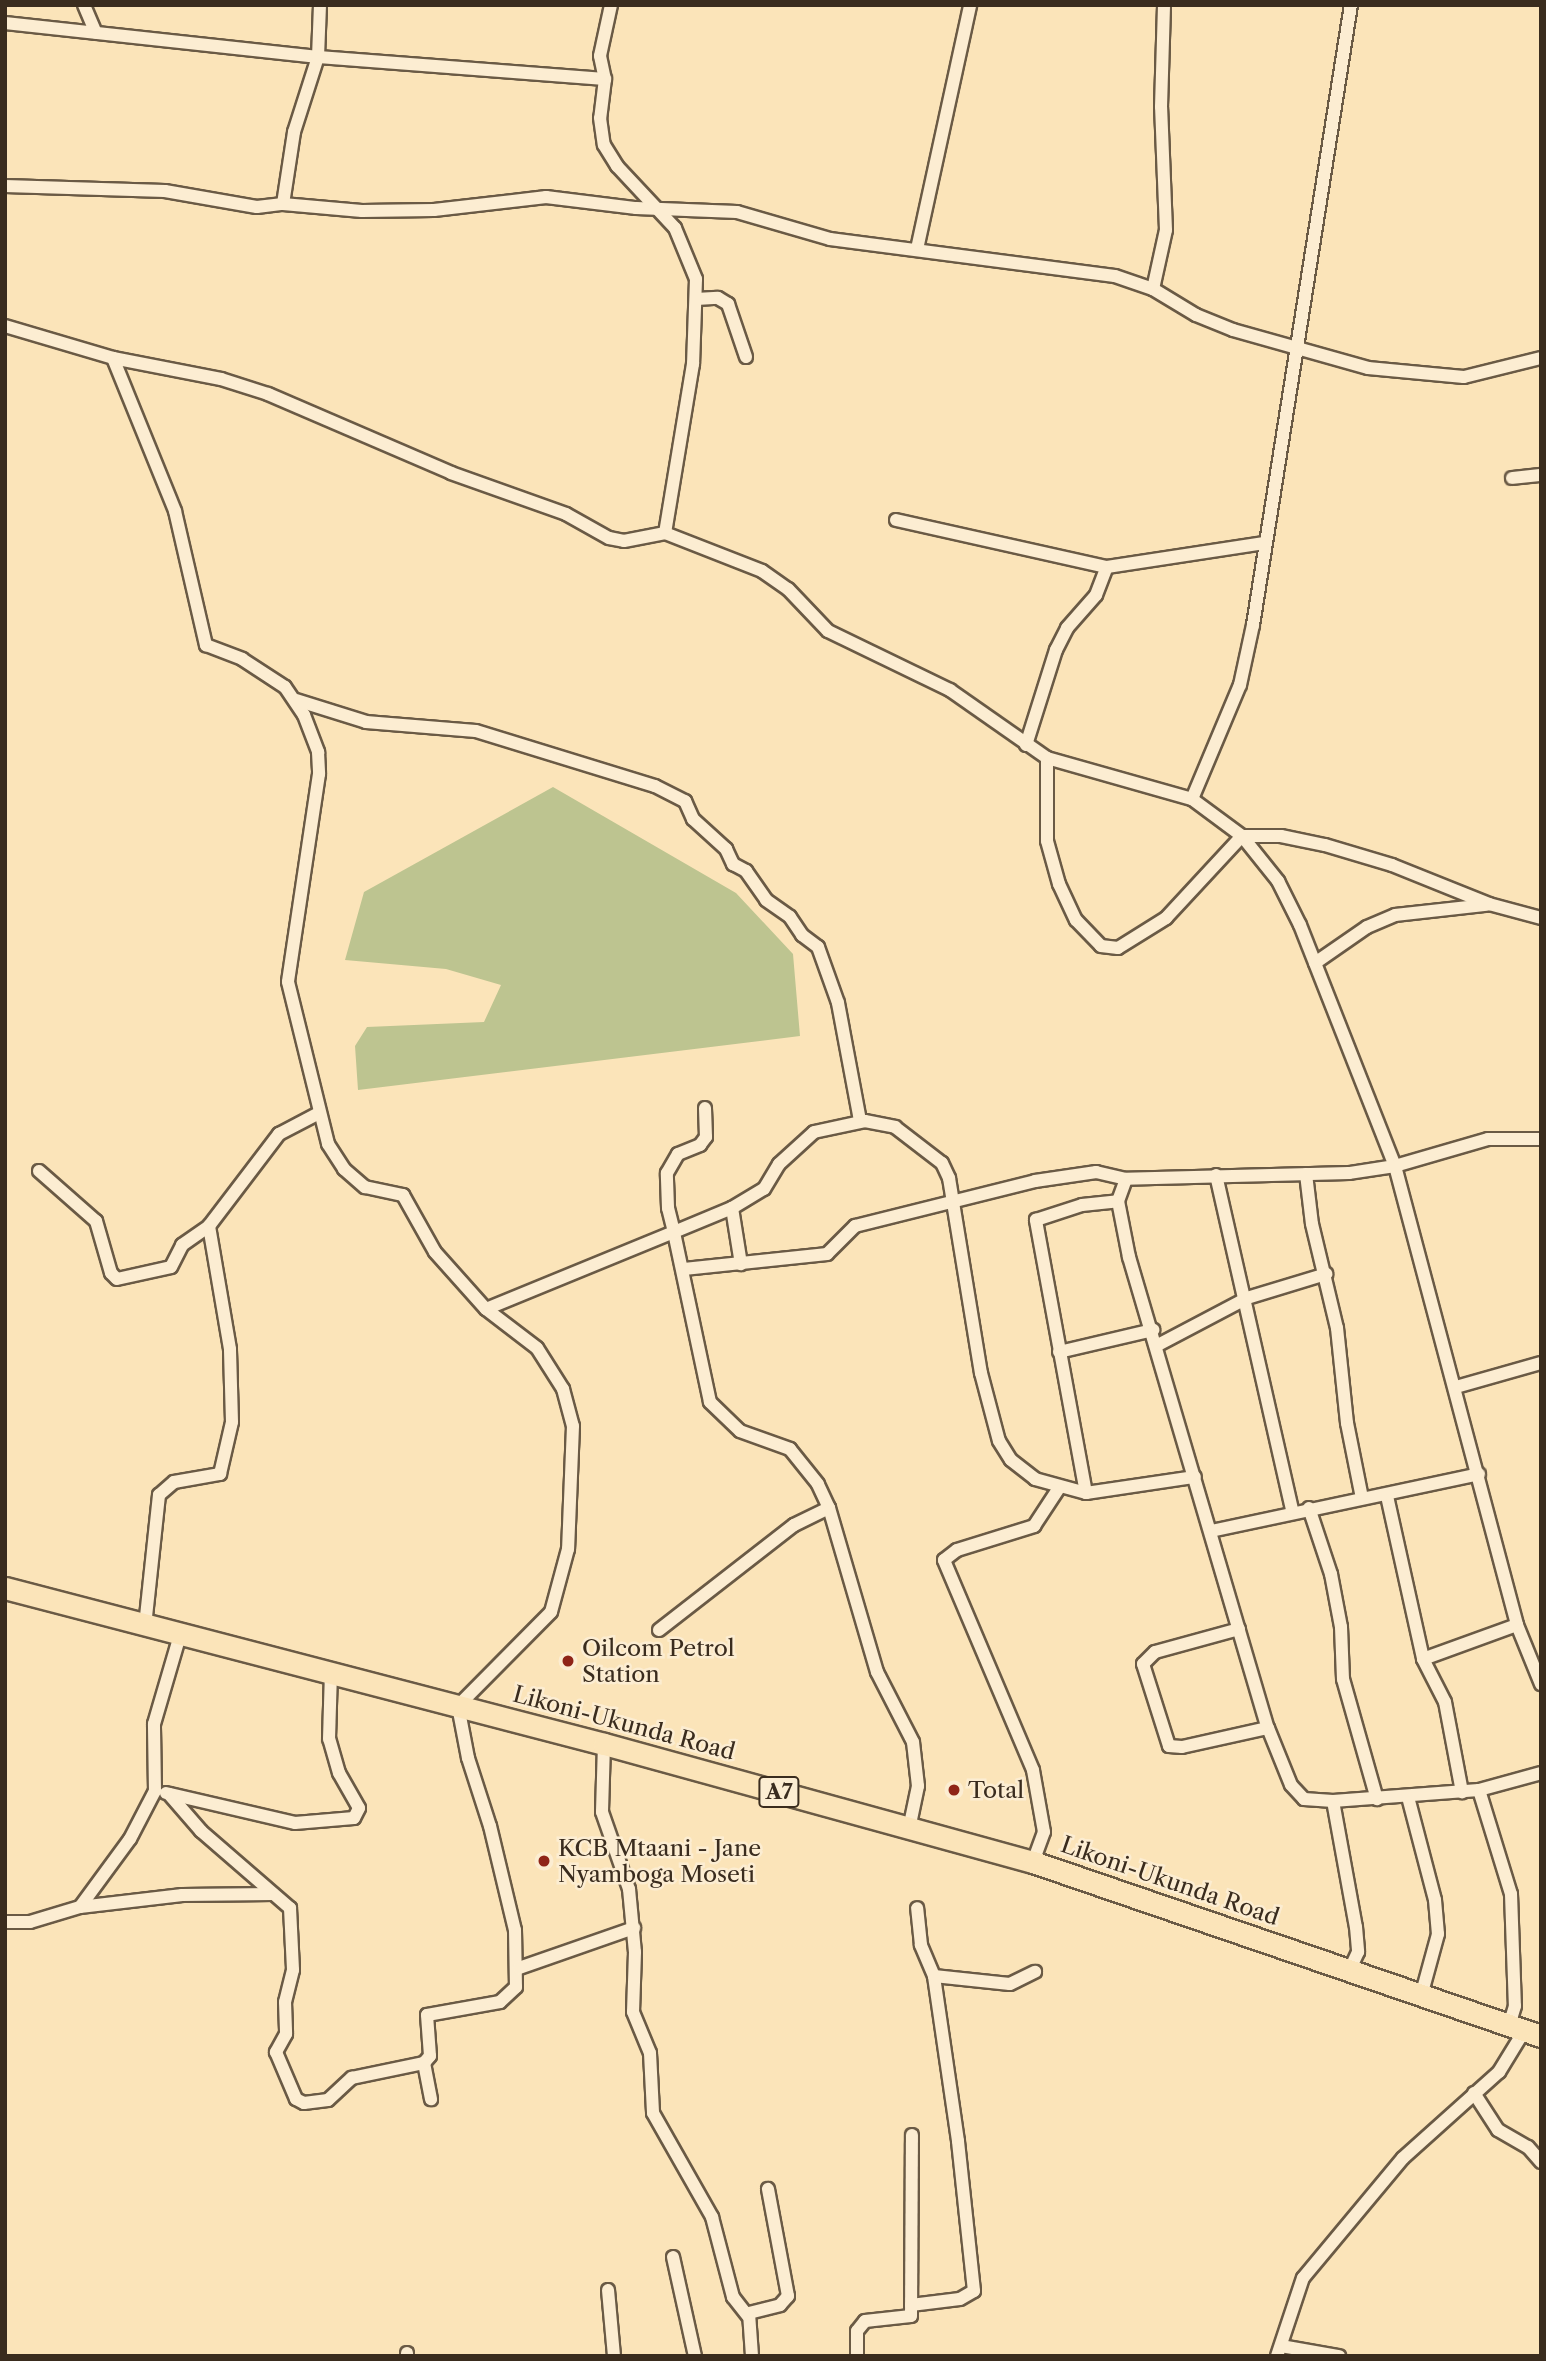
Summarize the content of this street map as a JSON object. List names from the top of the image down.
{
  "streets": {
    "highway": ["Likoni-Ukunda Road", "A7"]
  },
  "places": ["Oilcom Petrol Station", "Total", "KCB Mtaani - Jane Nyamboga Moseti"]
}
